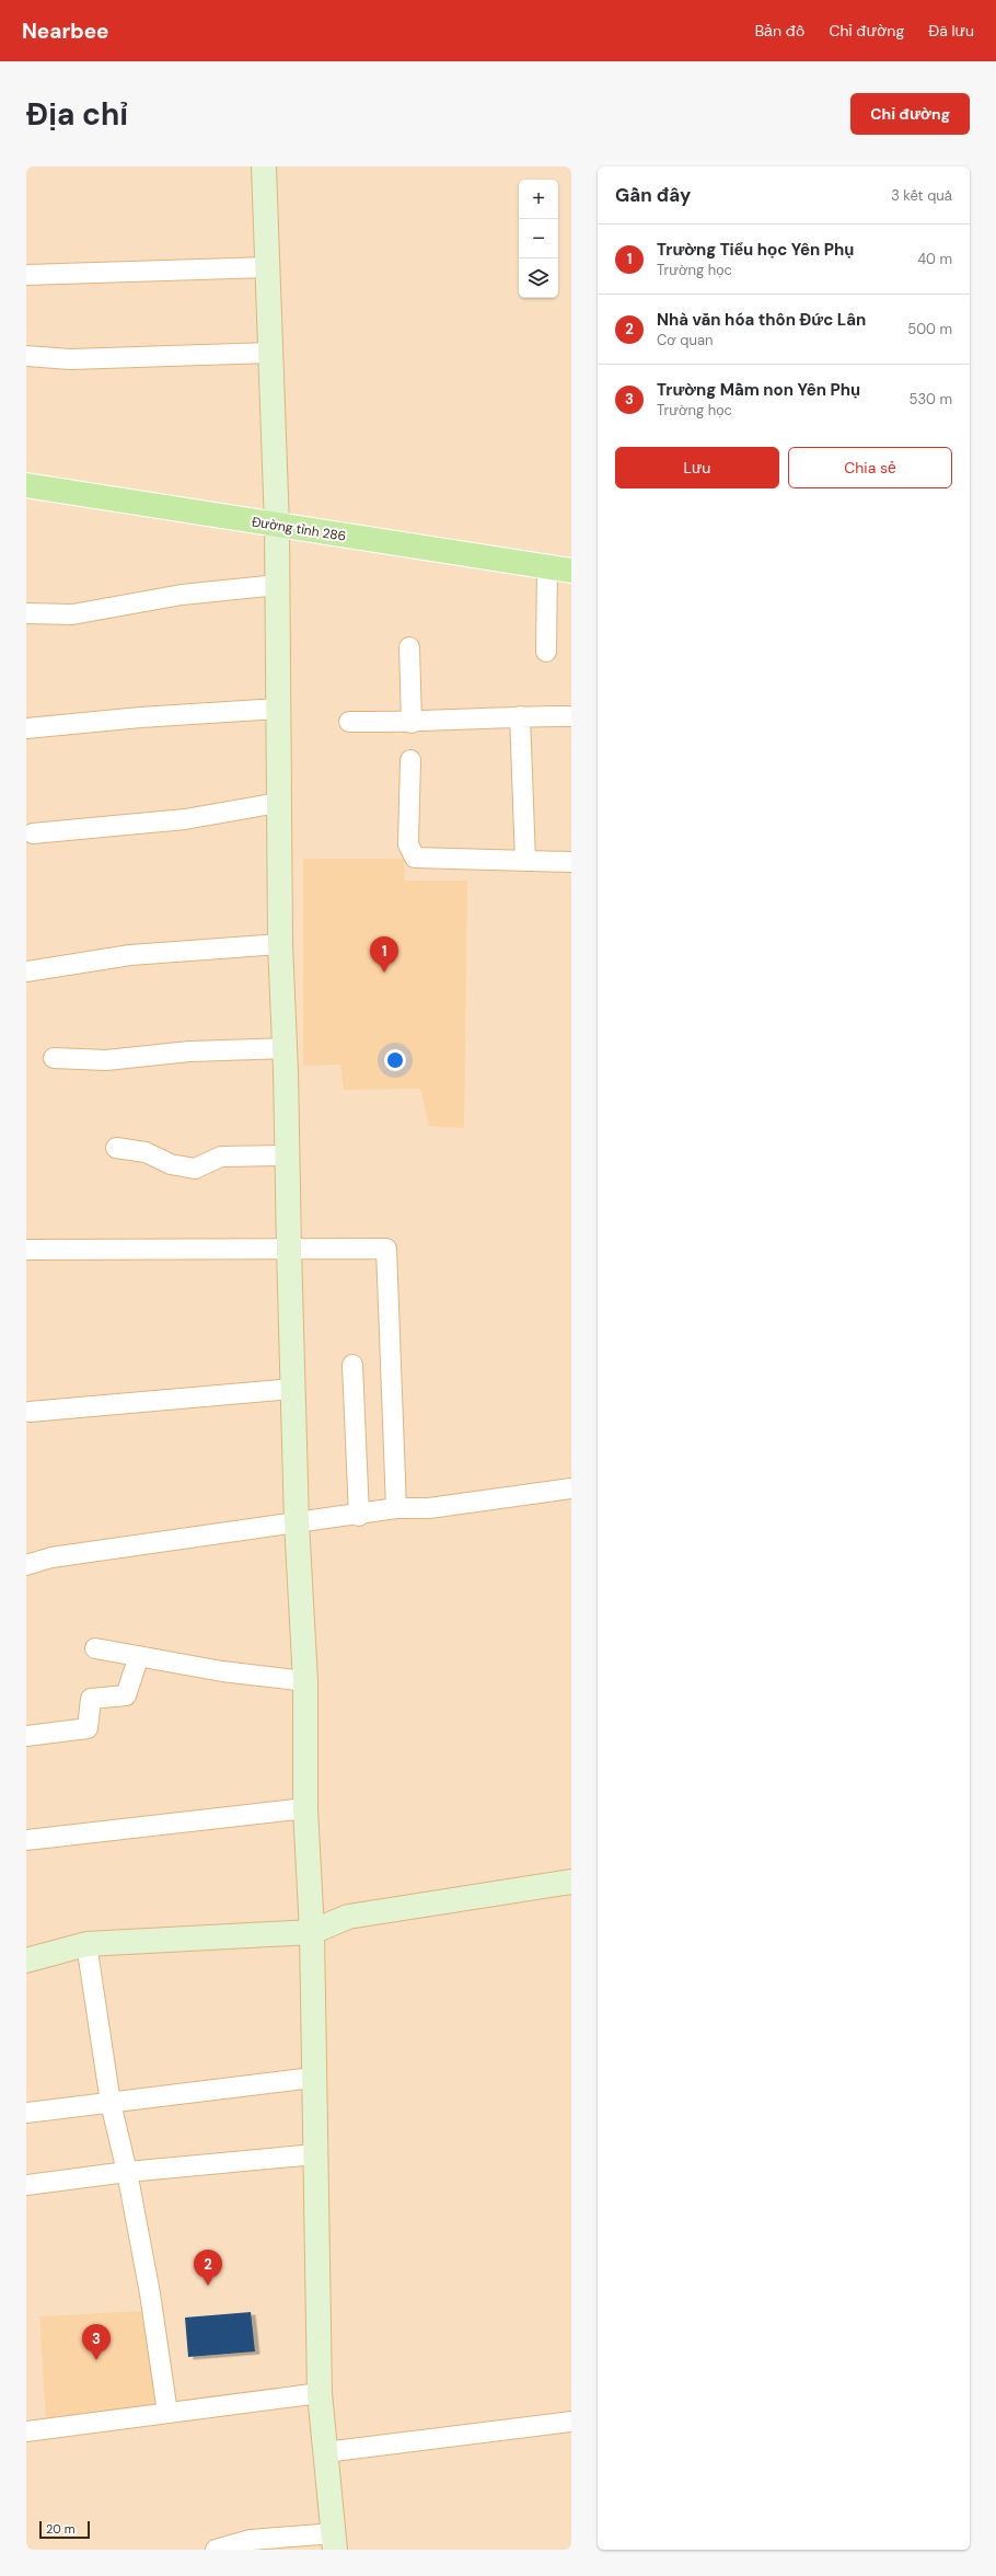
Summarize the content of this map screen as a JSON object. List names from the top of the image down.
{
  "streets": {
    "main road": ["Đường tỉnh 286"]
  },
  "scale_bar": "20 m",
  "page": {
    "header": "Nearbee",
    "nav": ["Bản đồ", "Chỉ đường", "Đã lưu"],
    "buttons": [
      "Chỉ đường",
      ["Lưu", "Chia sẻ"]
    ],
    "title": "Địa chỉ",
    "heading": ["Gần đây", "3 kết quả"],
    "map_buttons": ["+", "−"],
    "list": [
      {
        "mark": "1",
        "name": "Trường Tiểu học Yên Phụ",
        "note": "Trường học",
        "value": "40 m"
      },
      {
        "mark": "2",
        "name": "Nhà văn hóa thôn Đức Lân",
        "note": "Cơ quan",
        "value": "500 m"
      },
      {
        "mark": "3",
        "name": "Trường Mầm non Yên Phụ",
        "note": "Trường học",
        "value": "530 m"
      }
    ],
    "pins": ["1", "2", "3"],
    "scale": "20 m"
  }
}
